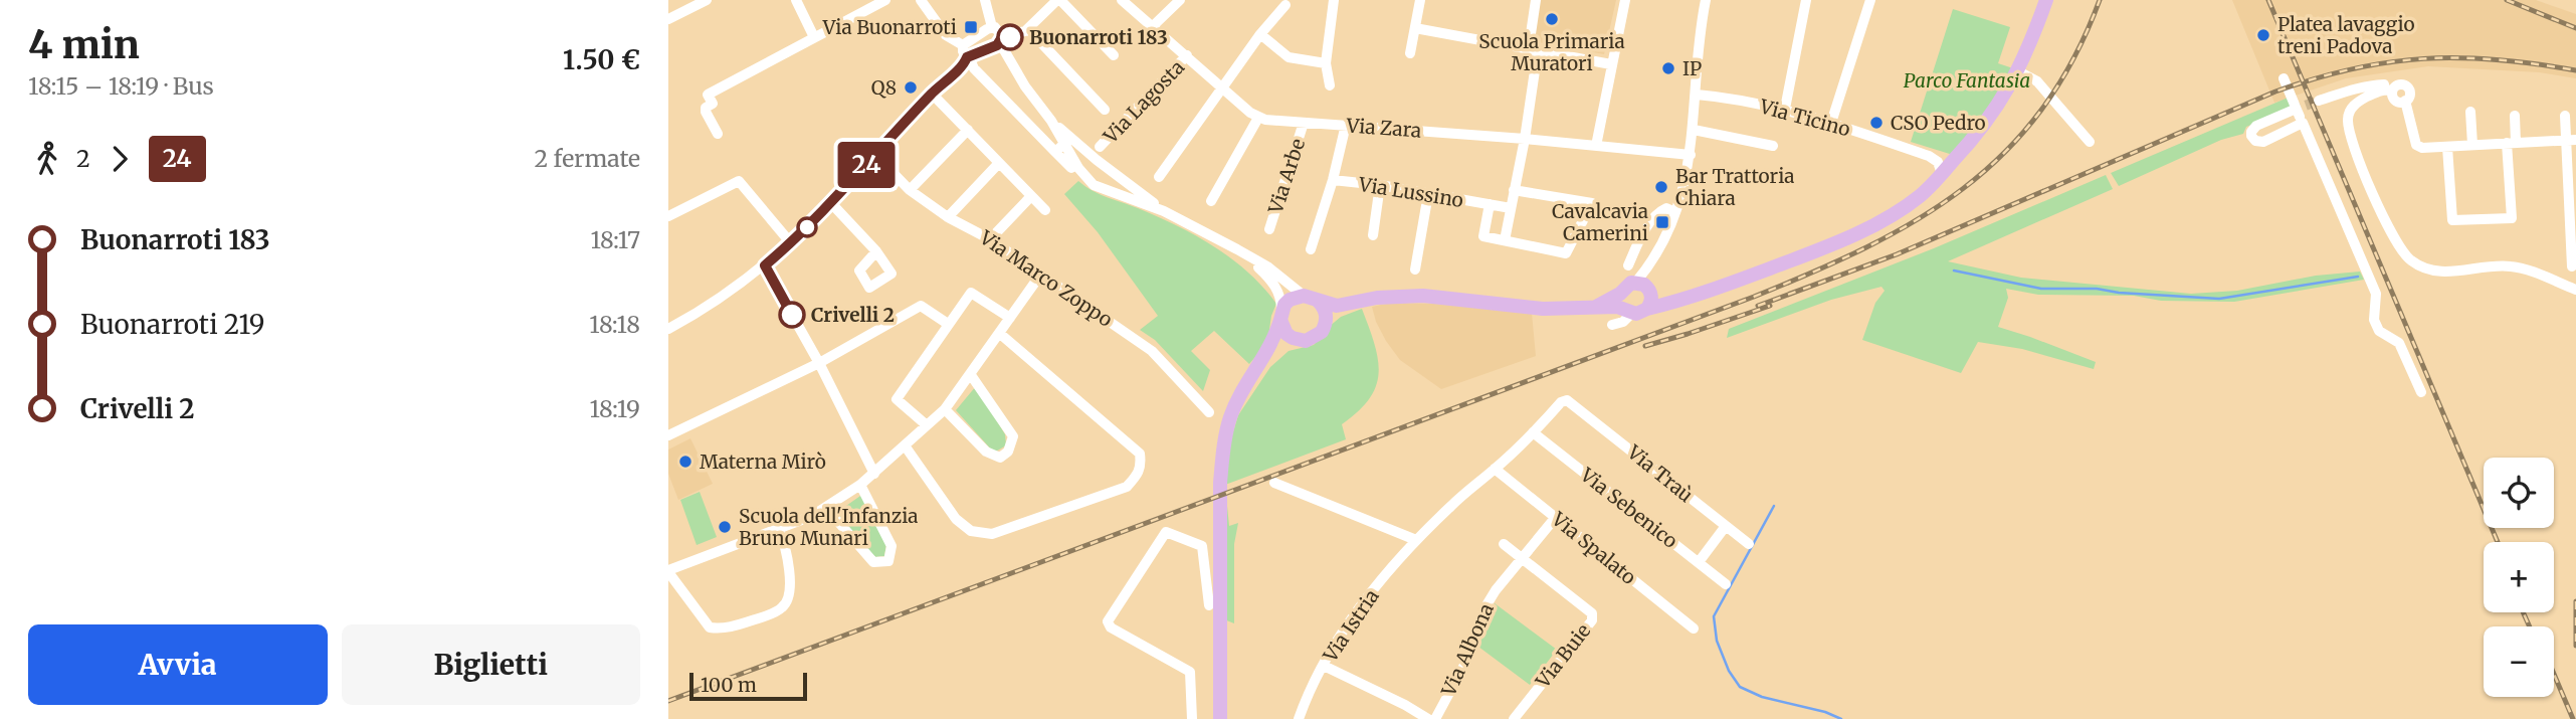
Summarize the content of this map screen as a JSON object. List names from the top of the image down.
{
  "streets": {
    "street": [
      "Via Lagosta",
      "Via Ticino",
      "Via Zara",
      "Via Arbe",
      "Via Lussino",
      "Via Marco Zoppo",
      "Via Traù",
      "Via Sebenico",
      "Via Spalato",
      "Via Istria",
      "Via Albona",
      "Via Buie"
    ]
  },
  "crossings": [
    ["Via Zara", "Via Arbe"],
    ["Via Traù", "Via Istria"],
    ["Via Sebenico", "Via Istria"],
    ["Via Spalato", "Via Istria"],
    ["Via Spalato", "Via Albona"],
    ["Via Albona", "Via Buie"]
  ],
  "parks": ["Parco Fantasia"],
  "places": {
    "other": [
      "Scuola Primaria Muratori",
      "Platea lavaggio treni Padova",
      "Buonarroti 183",
      "IP",
      "Q8",
      "CSO Pedro",
      "Bar Trattoria Chiara",
      "Crivelli 2",
      "Materna Mirò",
      "Scuola dell'Infanzia Bruno Munari"
    ],
    "transit": ["Via Buonarroti", "Cavalcavia Camerini"]
  },
  "lines": ["bus line 24"],
  "scale_bar": "100 m",
  "page": {
    "heading": ["4 min", "18:15 – 18:19 · Bus", "1.50 €"],
    "on_map": "24",
    "legs": ["2", "24", "2 fermate"],
    "list": [
      {
        "name": "Buonarroti 183",
        "value": "18:17"
      },
      {
        "name": "Buonarroti 219",
        "value": "18:18"
      },
      {
        "name": "Crivelli 2",
        "value": "18:19"
      }
    ],
    "map_buttons": ["+", "−"],
    "buttons": ["Avvia", "Biglietti"],
    "scale": "100 m"
  }
}
